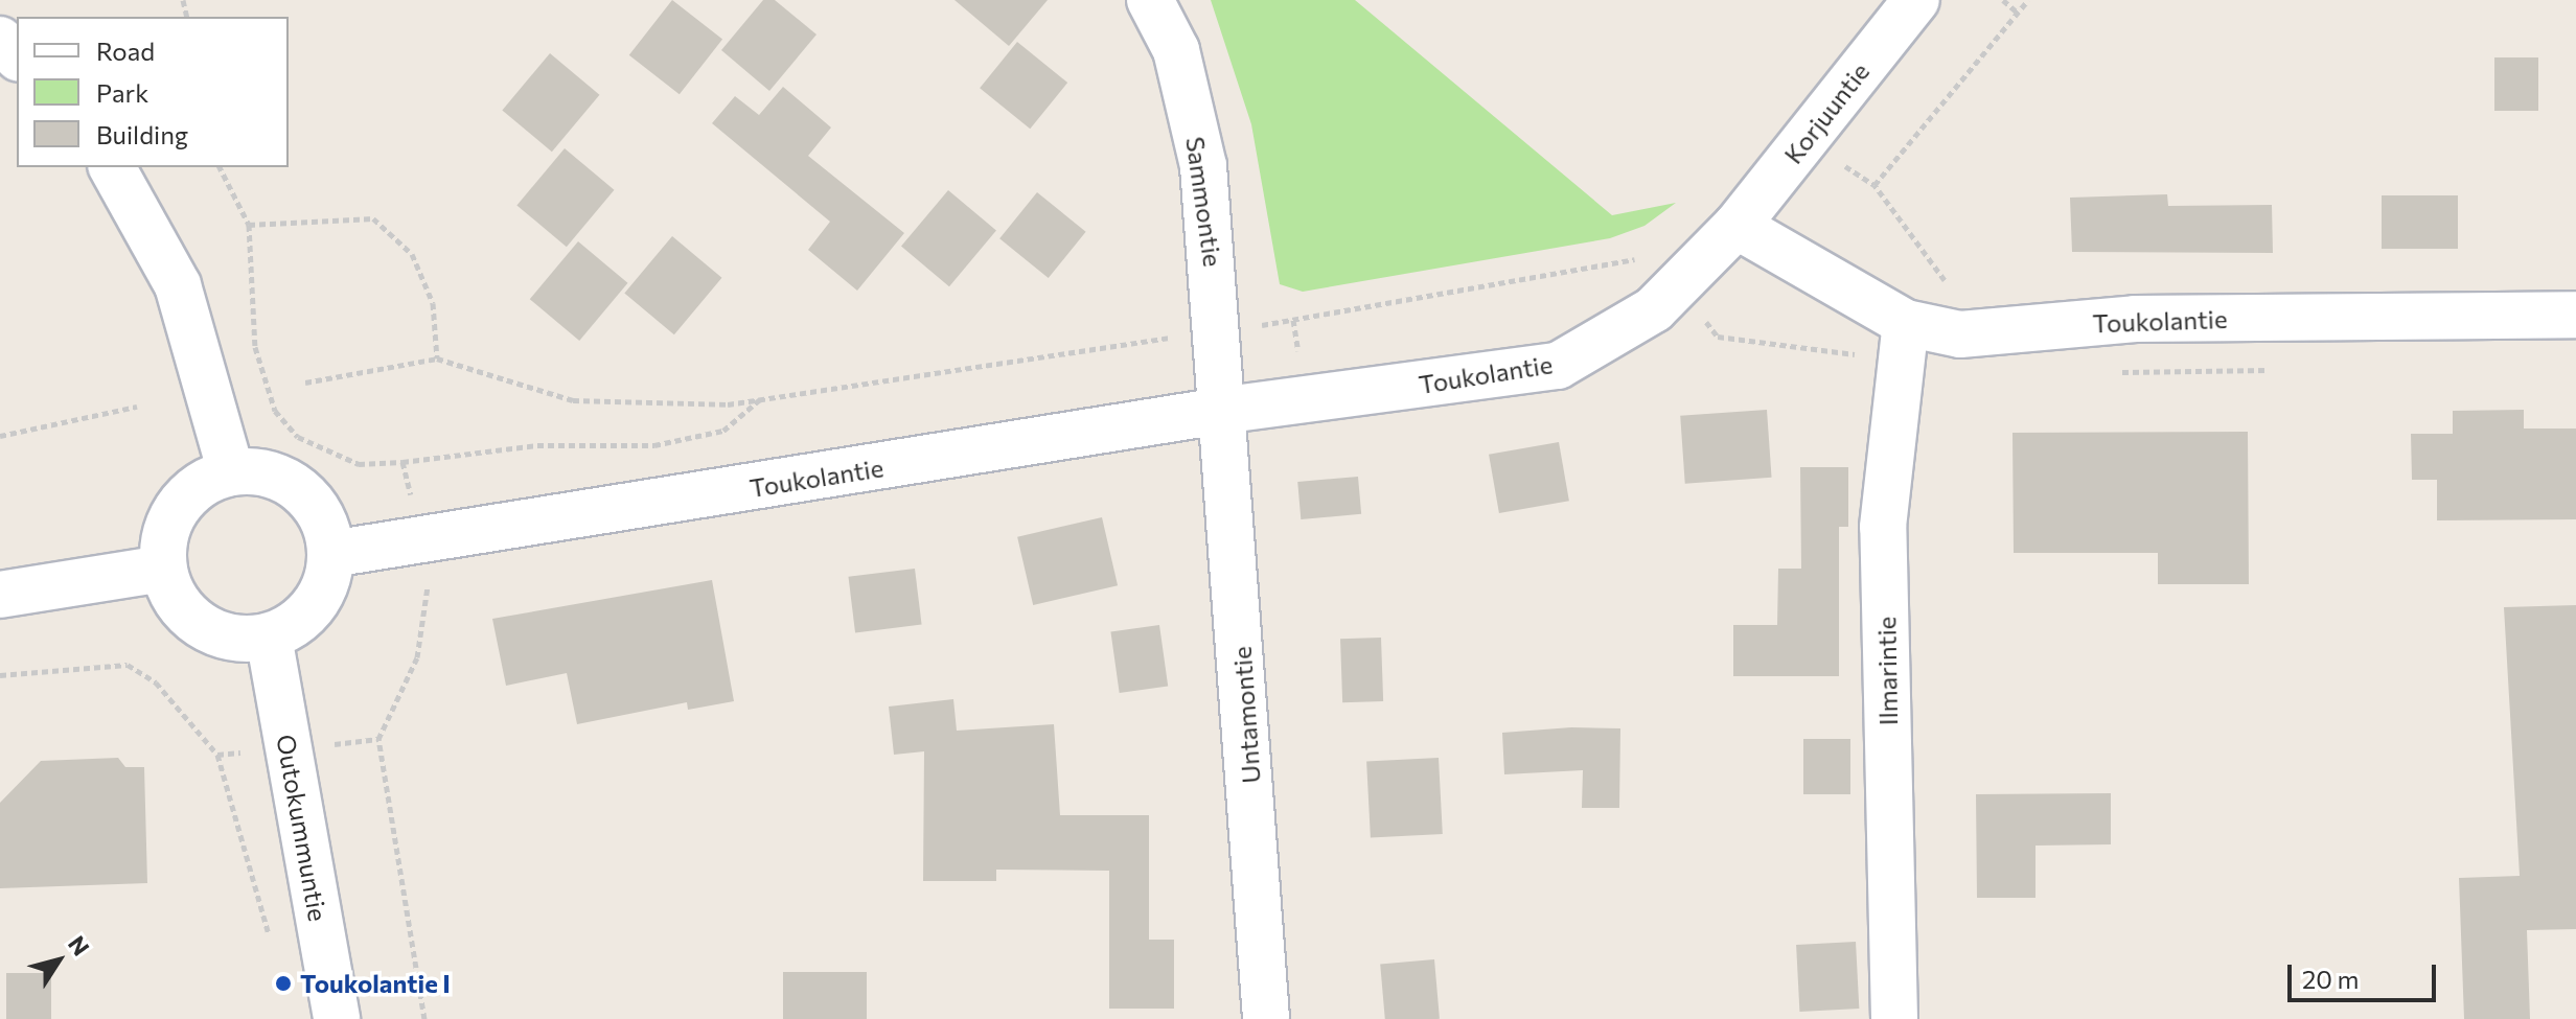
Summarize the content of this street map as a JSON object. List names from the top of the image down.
{
  "streets": {
    "street": [
      "Korjuuntie",
      "Sammontie",
      "Toukolantie",
      "Ilmarintie",
      "Untamontie",
      "Outokummuntie"
    ]
  },
  "crossings": [
    ["Korjuuntie", "Toukolantie"],
    ["Sammontie", "Toukolantie"],
    ["Sammontie", "Untamontie"],
    ["Toukolantie", "Ilmarintie"],
    ["Toukolantie", "Untamontie"],
    ["Toukolantie", "Outokummuntie"]
  ],
  "places": ["Toukolantie I"],
  "legend": ["Road", "Park", "Building"],
  "scale_bar": "20 m",
  "north": "top right"
}
